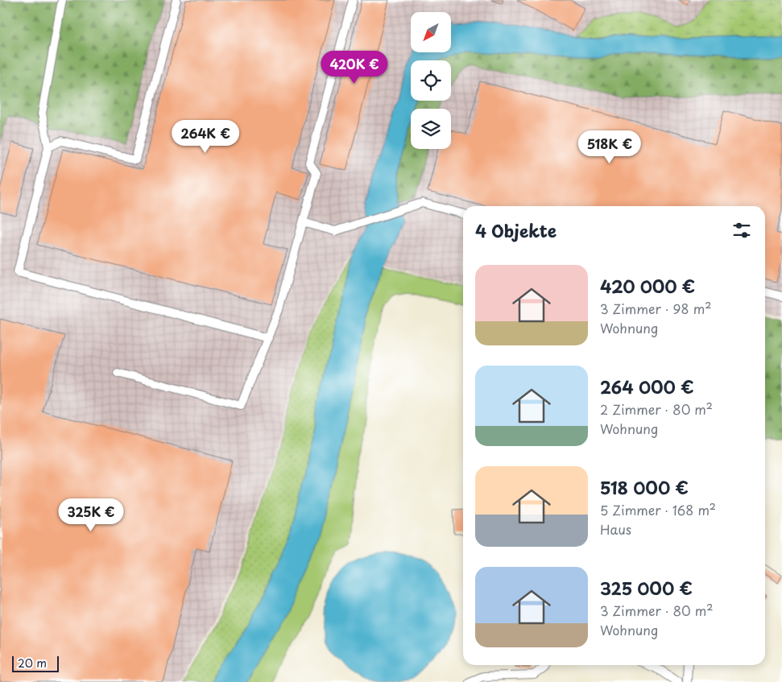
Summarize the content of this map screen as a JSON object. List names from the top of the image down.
{
  "scale_bar": "20 m",
  "north": "bottom left",
  "page": {
    "price": [
      "420K €",
      "264K €",
      "518K €",
      "325K €"
    ],
    "heading": "4 Objekte",
    "list": [
      {
        "name": "420 000 €",
        "note": "3 Zimmer · 98 m² · Wohnung"
      },
      {
        "name": "264 000 €",
        "note": "2 Zimmer · 80 m² · Wohnung"
      },
      {
        "name": "518 000 €",
        "note": "5 Zimmer · 168 m² · Haus"
      },
      {
        "name": "325 000 €",
        "note": "3 Zimmer · 80 m² · Wohnung"
      }
    ],
    "scale": "20 m"
  }
}
